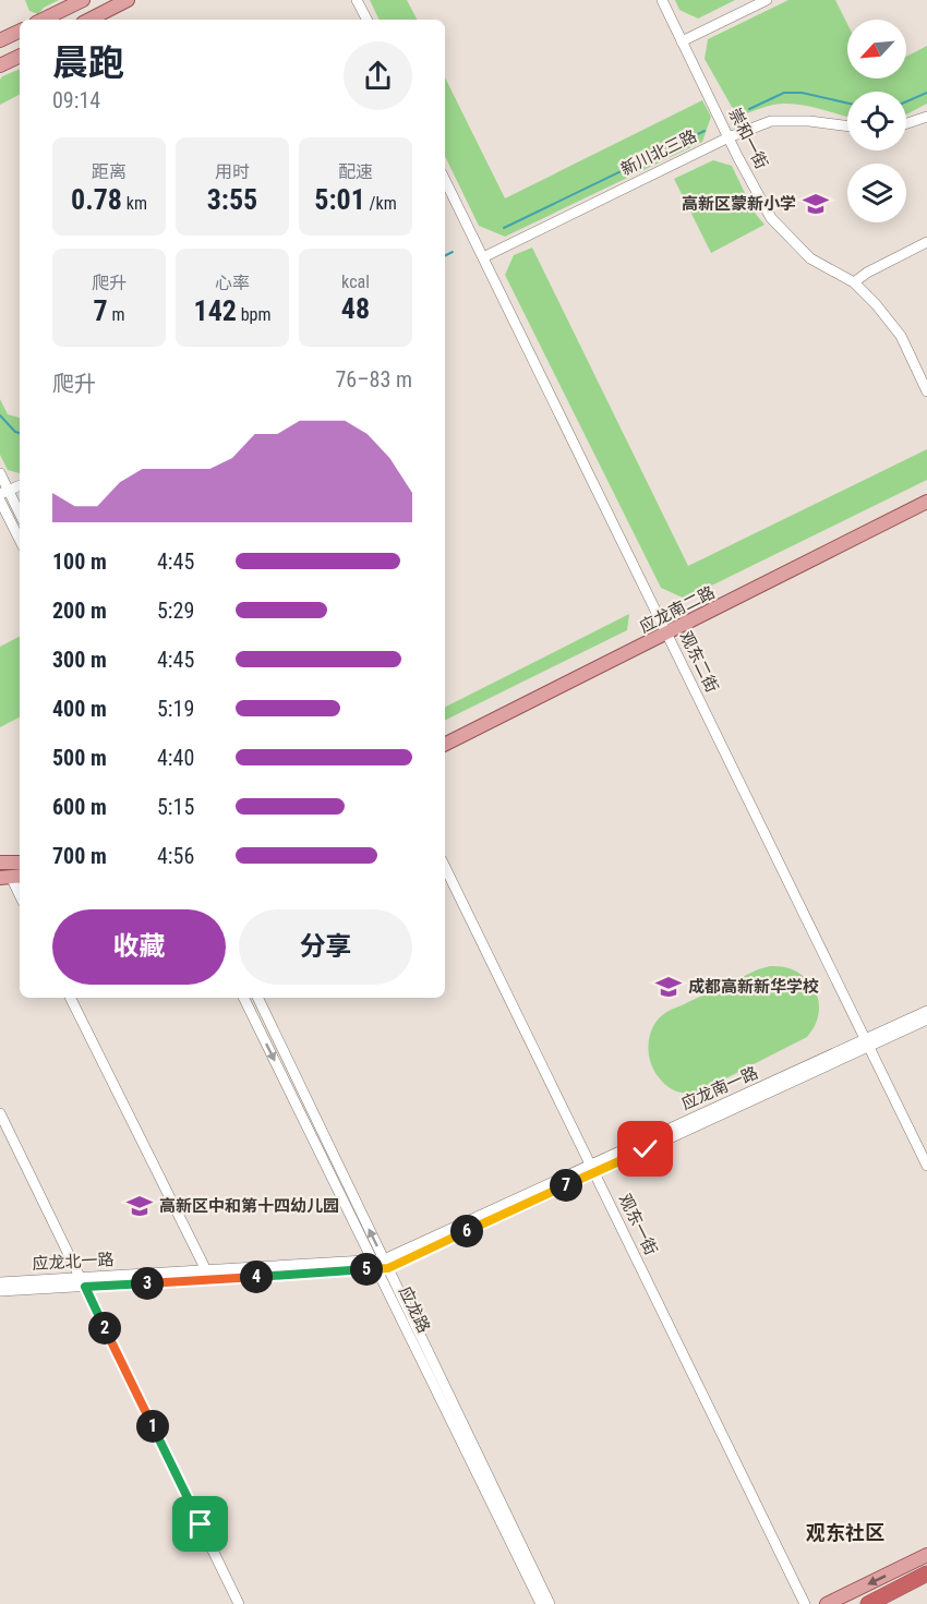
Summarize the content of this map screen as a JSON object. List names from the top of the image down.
{
  "streets": {
    "main road": ["应龙南二路"],
    "street": [
      "崇和一街",
      "新川北三路",
      "观东二街",
      "应龙南一路",
      "观东一街",
      "应龙北一路",
      "应龙路"
    ]
  },
  "crossings": [
    ["崇和一街", "新川北三路"],
    ["新川北三路", "观东二街"],
    ["应龙南二路", "观东二街"],
    ["观东二街", "应龙南一路"],
    ["应龙南一路", "观东一街"],
    ["应龙南一路", "应龙北一路"],
    ["应龙南一路", "应龙路"],
    ["应龙北一路", "应龙路"]
  ],
  "districts": ["观东社区"],
  "places": {
    "school or university": ["高新区蒙新小学", "成都高新新华学校", "高新区中和第十四幼儿园"]
  },
  "north": "bottom left",
  "page": {
    "heading": ["晨跑", "09:14"],
    "stats": [
      ["距离", "0.78 km"],
      ["用时", "3:55"],
      ["配速", "5:01 /km"],
      ["爬升", "7 m"],
      ["心率", "142 bpm"],
      ["kcal", "48"]
    ],
    "chart": ["爬升", "76–83 m"],
    "list": [
      {
        "name": "100 m",
        "note": "4:45"
      },
      {
        "name": "200 m",
        "note": "5:29"
      },
      {
        "name": "300 m",
        "note": "4:45"
      },
      {
        "name": "400 m",
        "note": "5:19"
      },
      {
        "name": "500 m",
        "note": "4:40"
      },
      {
        "name": "600 m",
        "note": "5:15"
      },
      {
        "name": "700 m",
        "note": "4:56"
      }
    ],
    "buttons": ["收藏", "分享"],
    "pins": [
      "7",
      "6",
      "5",
      "4",
      "3",
      "2",
      "1"
    ]
  }
}
